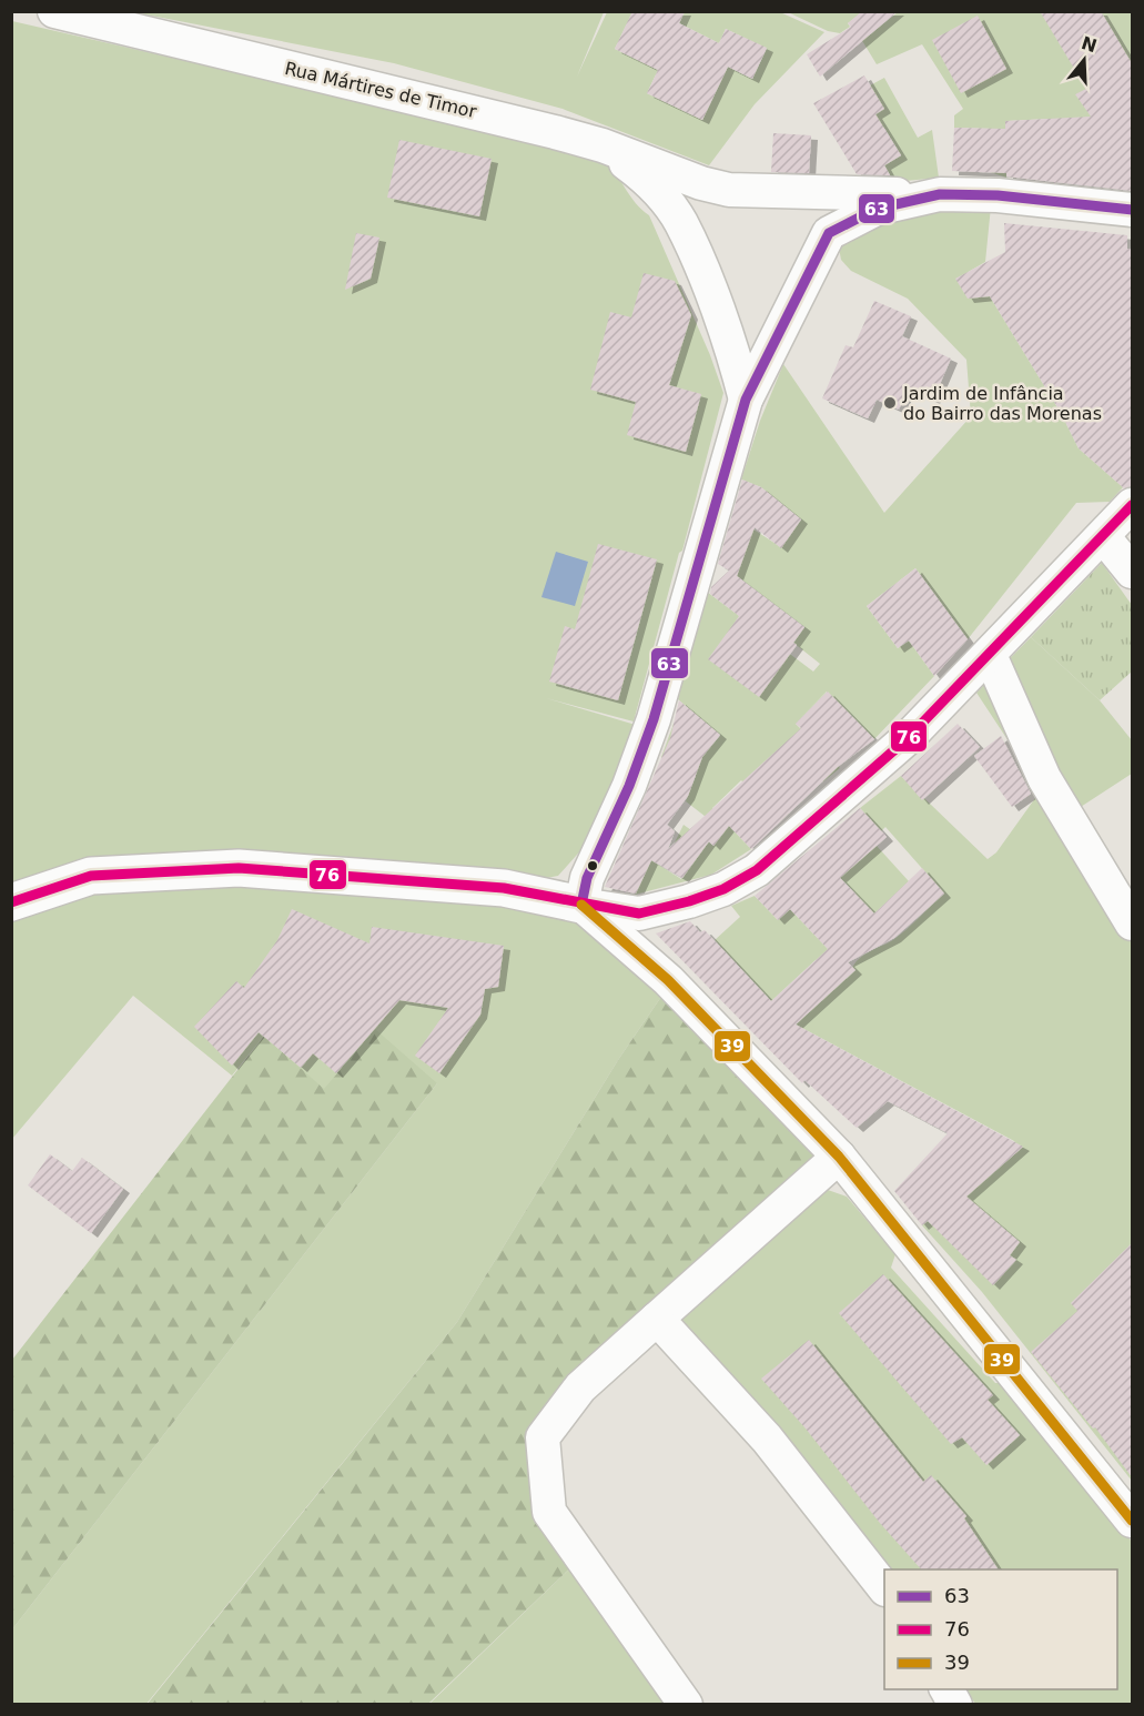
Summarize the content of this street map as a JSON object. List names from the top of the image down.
{
  "streets": {
    "street": ["Rua Mártires de Timor"]
  },
  "places": ["Jardim de Infância do Bairro das Morenas"],
  "lines": ["transit line 63", "transit line 76", "transit line 39"],
  "legend": ["63", "76", "39"],
  "north": "top"
}
